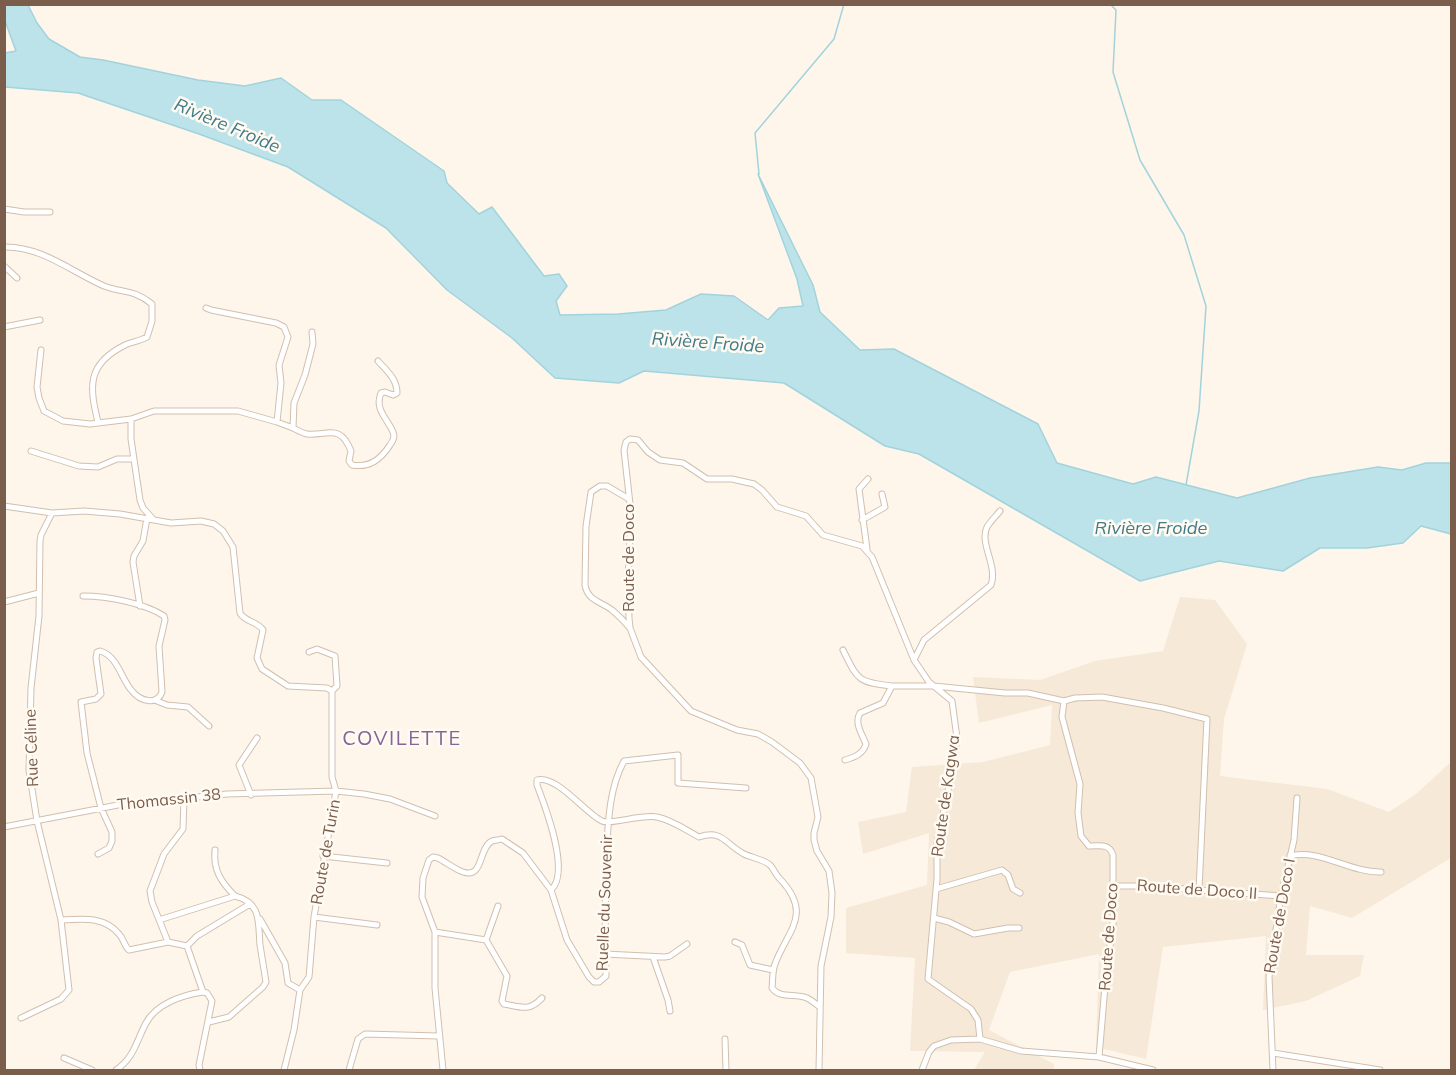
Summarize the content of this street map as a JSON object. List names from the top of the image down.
{
  "streets": {
    "street": [
      "Route de Doco",
      "Rue Céline",
      "Route de Kagwa",
      "Thomassin 38",
      "Route de Turin",
      "Route de Doco II",
      "Ruelle du Souvenir",
      "Route de Doco I"
    ]
  },
  "crossings": [
    ["Route de Doco", "Route de Doco II"],
    ["Rue Céline", "Thomassin 38"],
    ["Thomassin 38", "Route de Turin"],
    ["Route de Doco II", "Route de Doco I"]
  ],
  "districts": ["COVILETTE"],
  "water": ["Rivière Froide"]
}
